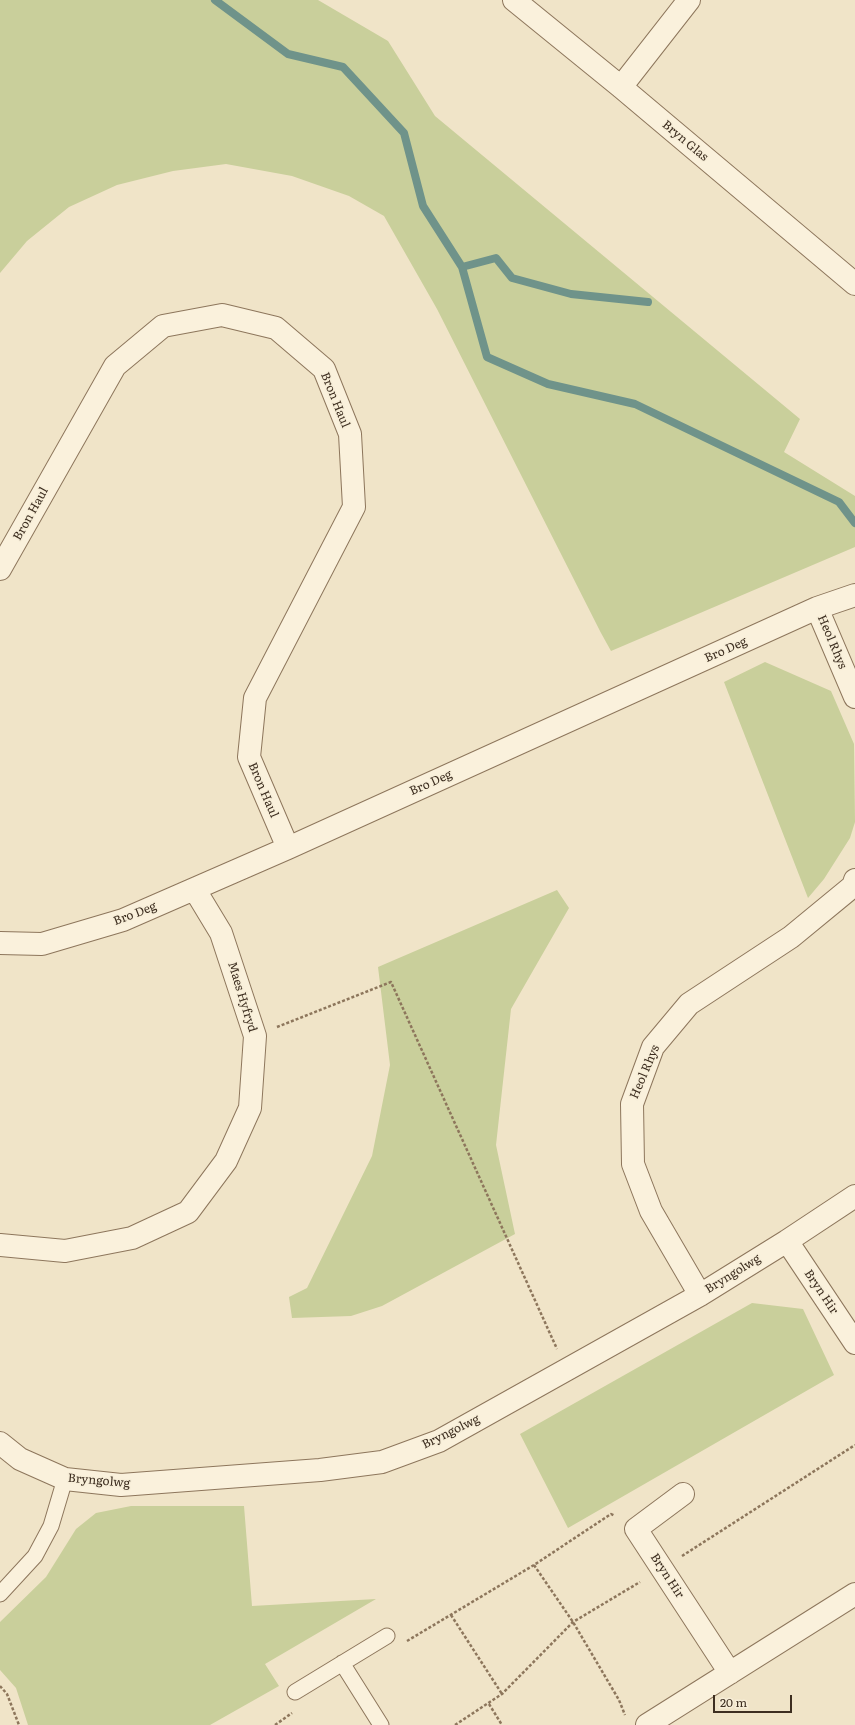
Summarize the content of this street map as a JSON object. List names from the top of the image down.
{
  "streets": {
    "street": [
      "Bryn Glas",
      "Bron Haul",
      "Heol Rhys",
      "Bro Deg",
      "Maes Hyfryd",
      "Bryngolwg",
      "Bryn Hir"
    ]
  },
  "crossings": [
    ["Bron Haul", "Bro Deg"],
    ["Heol Rhys", "Bro Deg"],
    ["Heol Rhys", "Bryngolwg"],
    ["Bro Deg", "Maes Hyfryd"],
    ["Bryngolwg", "Bryn Hir"]
  ],
  "scale_bar": "20 m"
}
